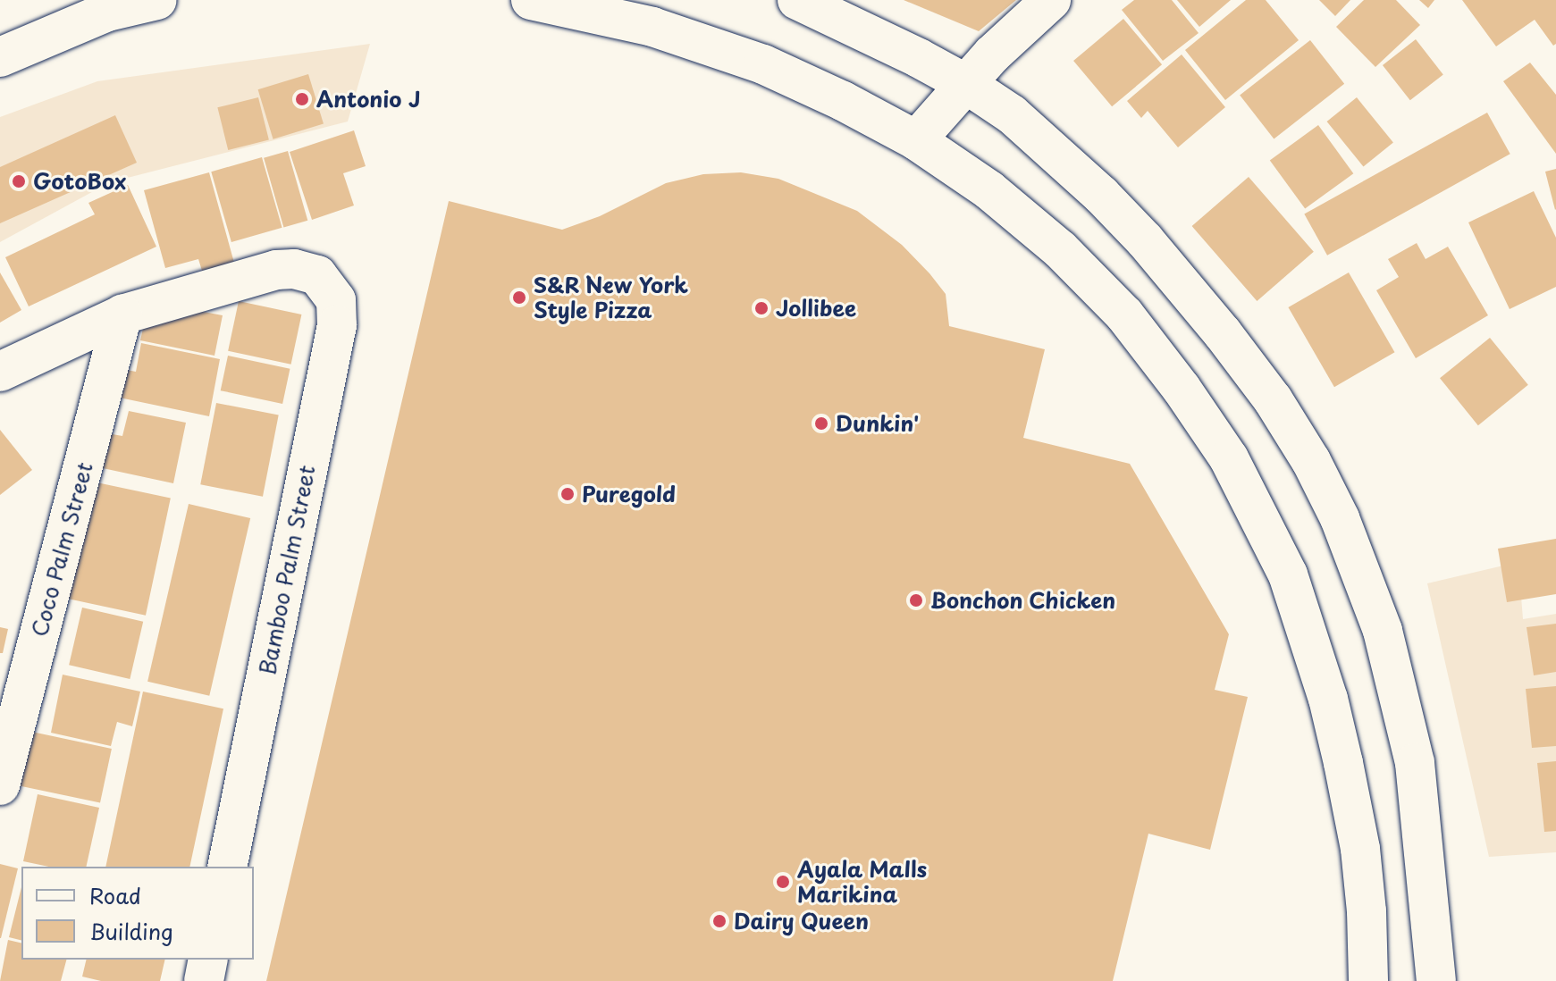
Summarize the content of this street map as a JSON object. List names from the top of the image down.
{
  "streets": {
    "street": ["Coco Palm Street", "Bamboo Palm Street"]
  },
  "crossings": [
    ["Coco Palm Street", "Bamboo Palm Street"]
  ],
  "places": [
    "Antonio J",
    "GotoBox",
    "S&R New York Style Pizza",
    "Jollibee",
    "Dunkin'",
    "Puregold",
    "Bonchon Chicken",
    "Ayala Malls Marikina",
    "Dairy Queen"
  ],
  "legend": ["Road", "Building"]
}
